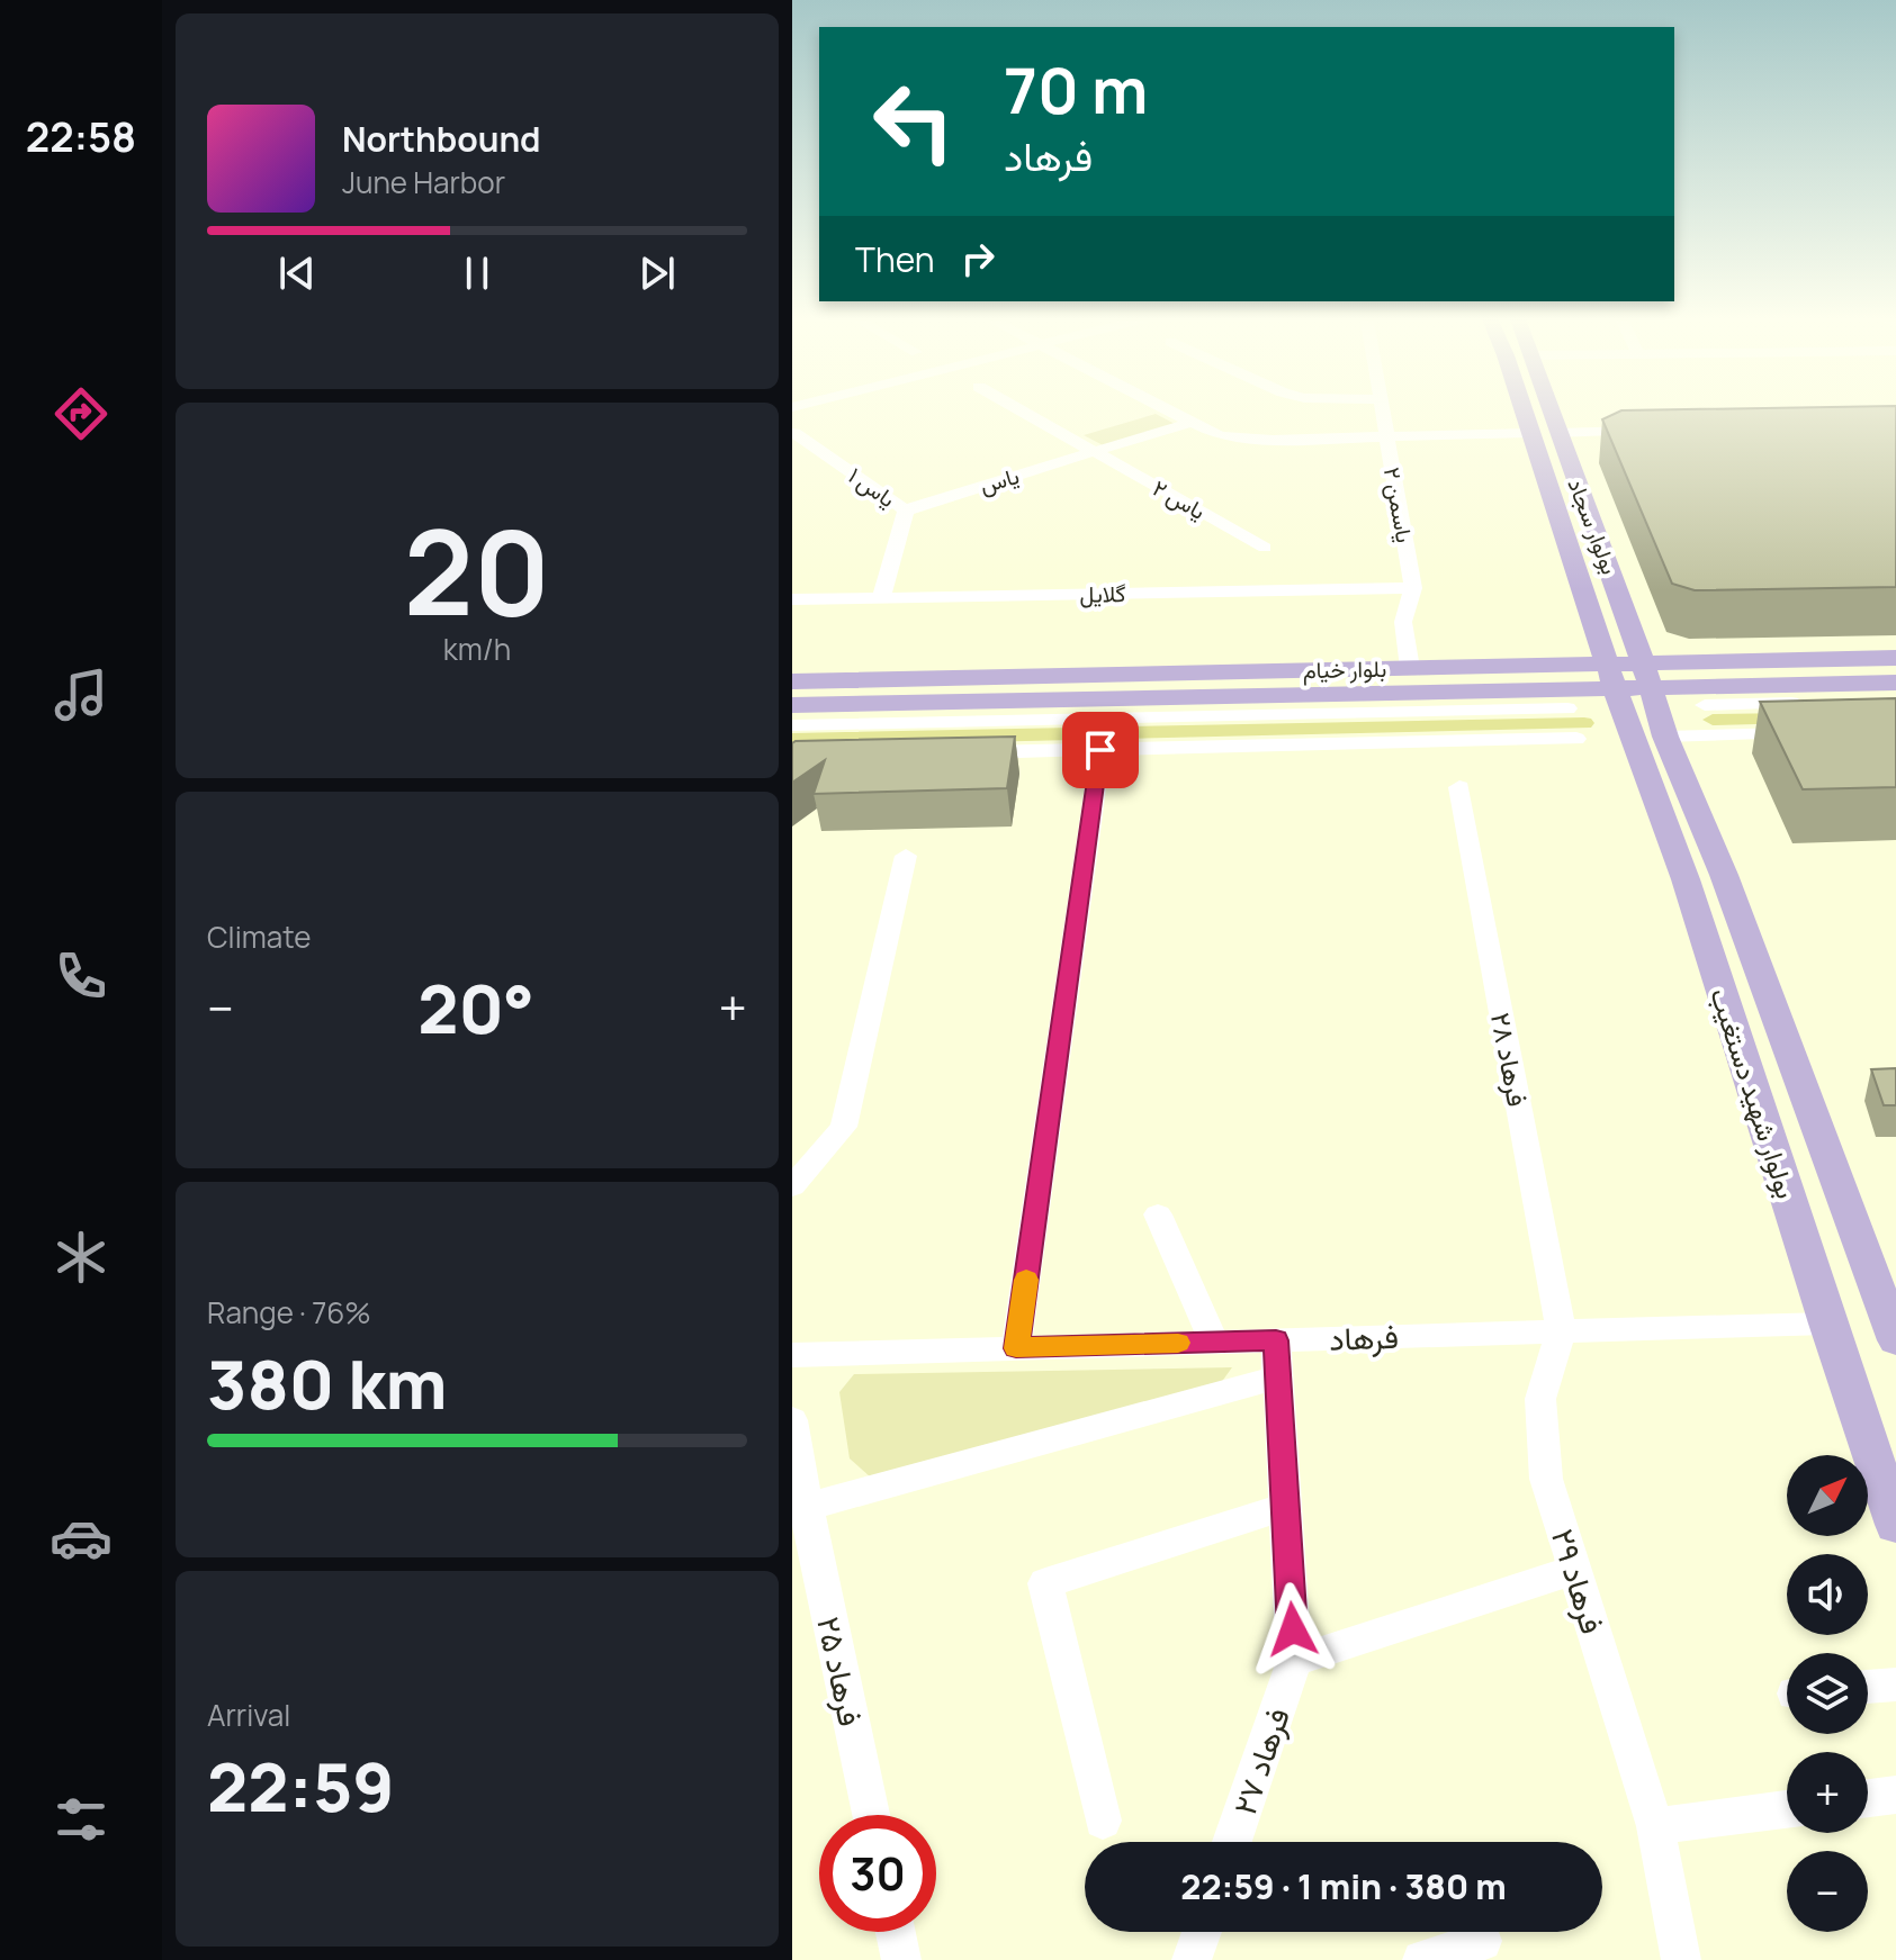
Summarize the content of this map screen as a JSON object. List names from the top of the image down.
{
  "streets": {
    "main road": ["بولوار سجاد", "بلوار خیام", "بولوار شهید دستغیب"],
    "street": [
      "یاس",
      "یاس ۱",
      "یاس ۲",
      "یاسمن ۲",
      "گلایل",
      "فرهاد ۲۸",
      "فرهاد",
      "فرهاد ۲۹",
      "فرهاد ۲۵",
      "فرهاد ۲۷"
    ]
  },
  "crossings": [
    ["یاس", "یاس ۱"],
    ["یاس", "یاس ۲"],
    ["یاسمن ۲", "گلایل"],
    ["بولوار سجاد", "بلوار خیام"],
    ["بولوار سجاد", "بولوار شهید دستغیب"],
    ["بلوار خیام", "بولوار شهید دستغیب"],
    ["فرهاد ۲۸", "فرهاد"],
    ["فرهاد ۲۸", "فرهاد ۲۹"],
    ["بولوار شهید دستغیب", "فرهاد"],
    ["فرهاد", "فرهاد ۲۹"],
    ["فرهاد", "فرهاد ۲۷"]
  ],
  "north": "top right",
  "page": {
    "tabs": "22:58",
    "turn": ["70 m", "فرهاد"],
    "song": ["Northbound", "June Harbor"],
    "then": "Then",
    "tile": [
      ["20", "km/h"],
      "Climate",
      ["Range · 76%", "380 km"],
      ["Arrival", "22:59"]
    ],
    "heat": ["−", "20°", "+"],
    "map_buttons": ["+", "−"],
    "limit": "30",
    "trip": "22:59 · 1 min · 380 m"
  }
}
